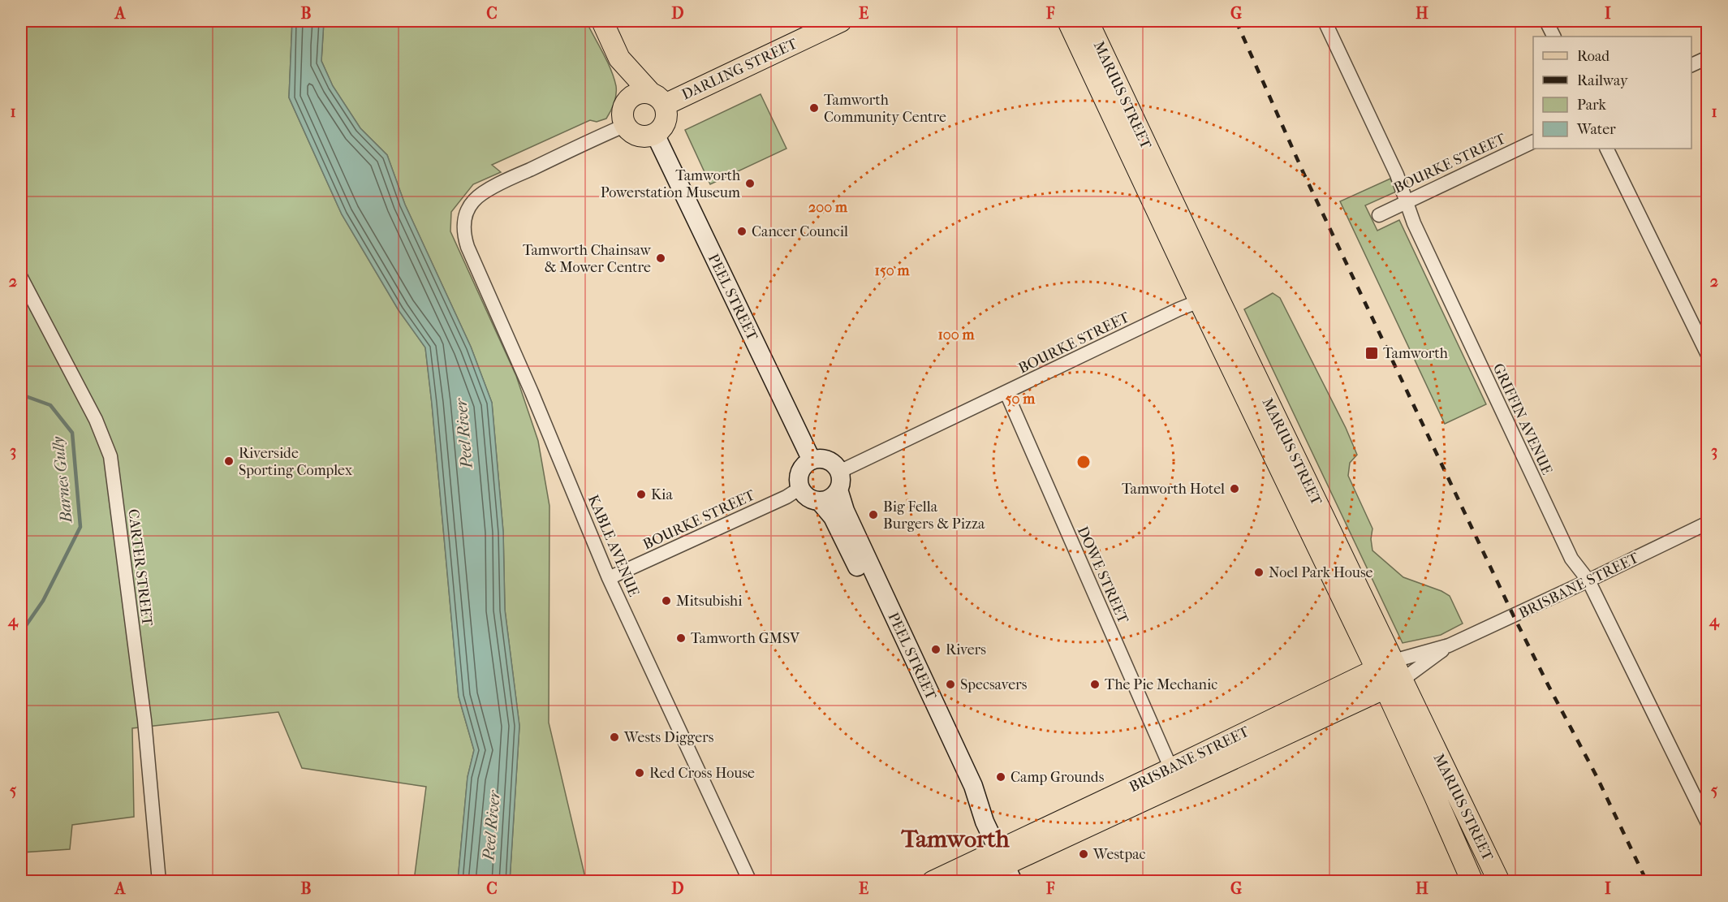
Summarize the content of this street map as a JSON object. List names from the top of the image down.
{
  "streets": {
    "main road": [
      "DARLING STREET",
      "MARIUS STREET",
      "PEEL STREET",
      "BRISBANE STREET"
    ],
    "street": [
      "BOURKE STREET",
      "GRIFFIN AVENUE",
      "KABLE AVENUE",
      "CARTER STREET",
      "DOWE STREET"
    ]
  },
  "crossings": [
    ["DARLING STREET", "PEEL STREET"],
    ["DARLING STREET", "KABLE AVENUE"],
    ["MARIUS STREET", "BOURKE STREET"],
    ["MARIUS STREET", "BRISBANE STREET"],
    ["BOURKE STREET", "PEEL STREET"],
    ["BOURKE STREET", "GRIFFIN AVENUE"],
    ["BOURKE STREET", "KABLE AVENUE"],
    ["BOURKE STREET", "DOWE STREET"],
    ["PEEL STREET", "KABLE AVENUE"],
    ["PEEL STREET", "BRISBANE STREET"],
    ["GRIFFIN AVENUE", "BRISBANE STREET"],
    ["DOWE STREET", "BRISBANE STREET"]
  ],
  "districts": ["Tamworth"],
  "water": ["Peel River", "Barnes Gully"],
  "places": {
    "other": [
      "Tamworth Community Centre",
      "Tamworth Powerstation Museum",
      "Cancer Council",
      "Tamworth Chainsaw & Mower Centre",
      "Riverside Sporting Complex",
      "Tamworth Hotel",
      "Kia",
      "Big Fella Burgers & Pizza",
      "Noel Park House",
      "Mitsubishi",
      "Tamworth GMSV",
      "Rivers",
      "Specsavers",
      "The Pie Mechanic",
      "Wests Diggers",
      "Red Cross House",
      "Camp Grounds",
      "Westpac"
    ],
    "transit": ["Tamworth"]
  },
  "legend": [
    "Road",
    "Railway",
    "Park",
    "Water"
  ],
  "grid": {
    "columns": [
      "A",
      "B",
      "C",
      "D",
      "E",
      "F",
      "G",
      "H",
      "I"
    ],
    "rows": [
      "1",
      "2",
      "3",
      "4",
      "5"
    ]
  },
  "rings": [
    "200 m",
    "150 m",
    "100 m",
    "50 m"
  ]
}
